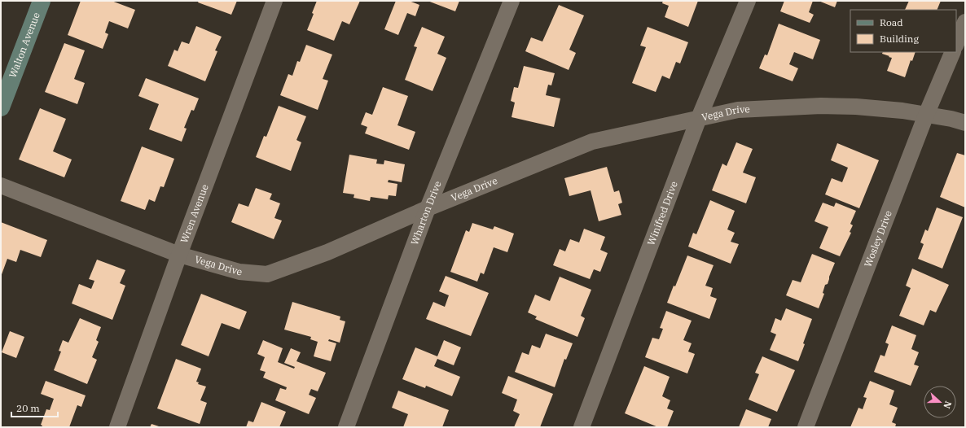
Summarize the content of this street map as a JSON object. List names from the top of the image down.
{
  "streets": {
    "street": [
      "Walton Avenue",
      "Vega Drive",
      "Wren Avenue",
      "Wharton Drive",
      "Winifred Drive",
      "Wosley Drive"
    ]
  },
  "crossings": [
    ["Vega Drive", "Wren Avenue"],
    ["Vega Drive", "Wharton Drive"],
    ["Vega Drive", "Winifred Drive"],
    ["Vega Drive", "Wosley Drive"]
  ],
  "legend": ["Road", "Building"],
  "scale_bar": "20 m",
  "north": "right"
}
